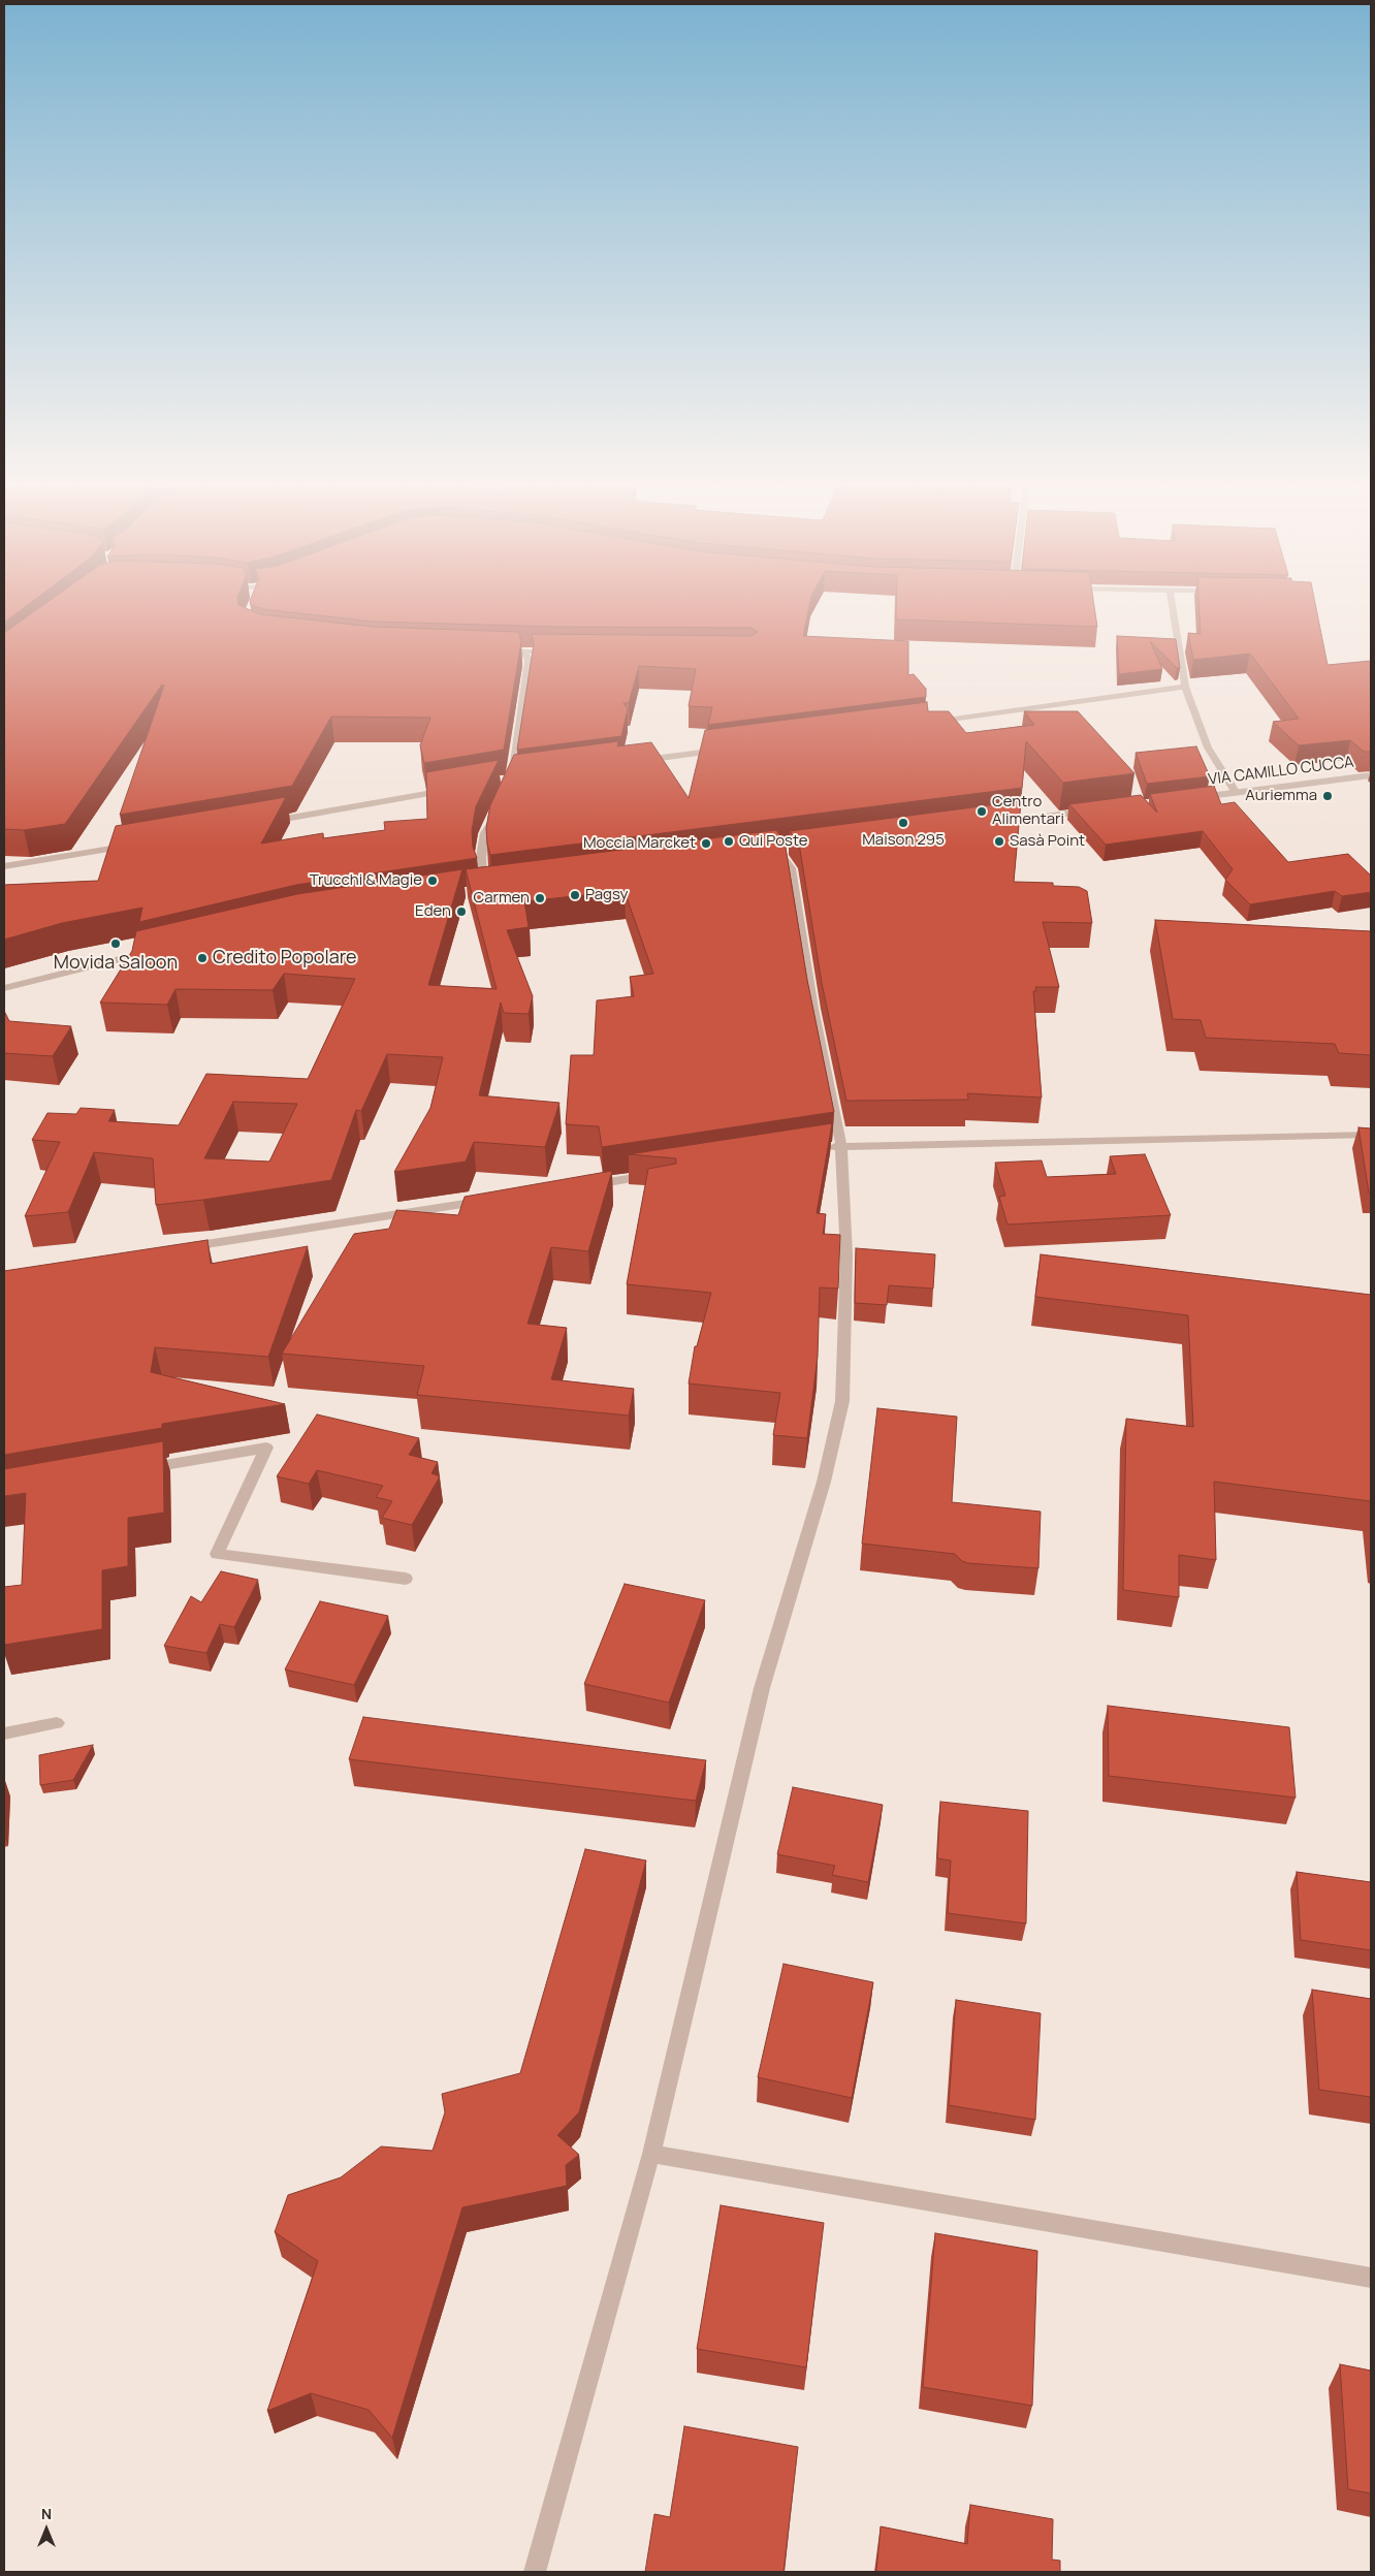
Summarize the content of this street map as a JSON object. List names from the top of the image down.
{
  "streets": {
    "street": ["VIA CAMILLO CUCCA"]
  },
  "places": [
    "Auriemma",
    "Centro Alimentari",
    "Maison 295",
    "Qui Poste",
    "Sasà Point",
    "Moccia Marcket",
    "Trucchi & Magie",
    "Pagsy",
    "Carmen",
    "Eden",
    "Movida Saloon",
    "Credito Popolare"
  ],
  "north": "top"
}
